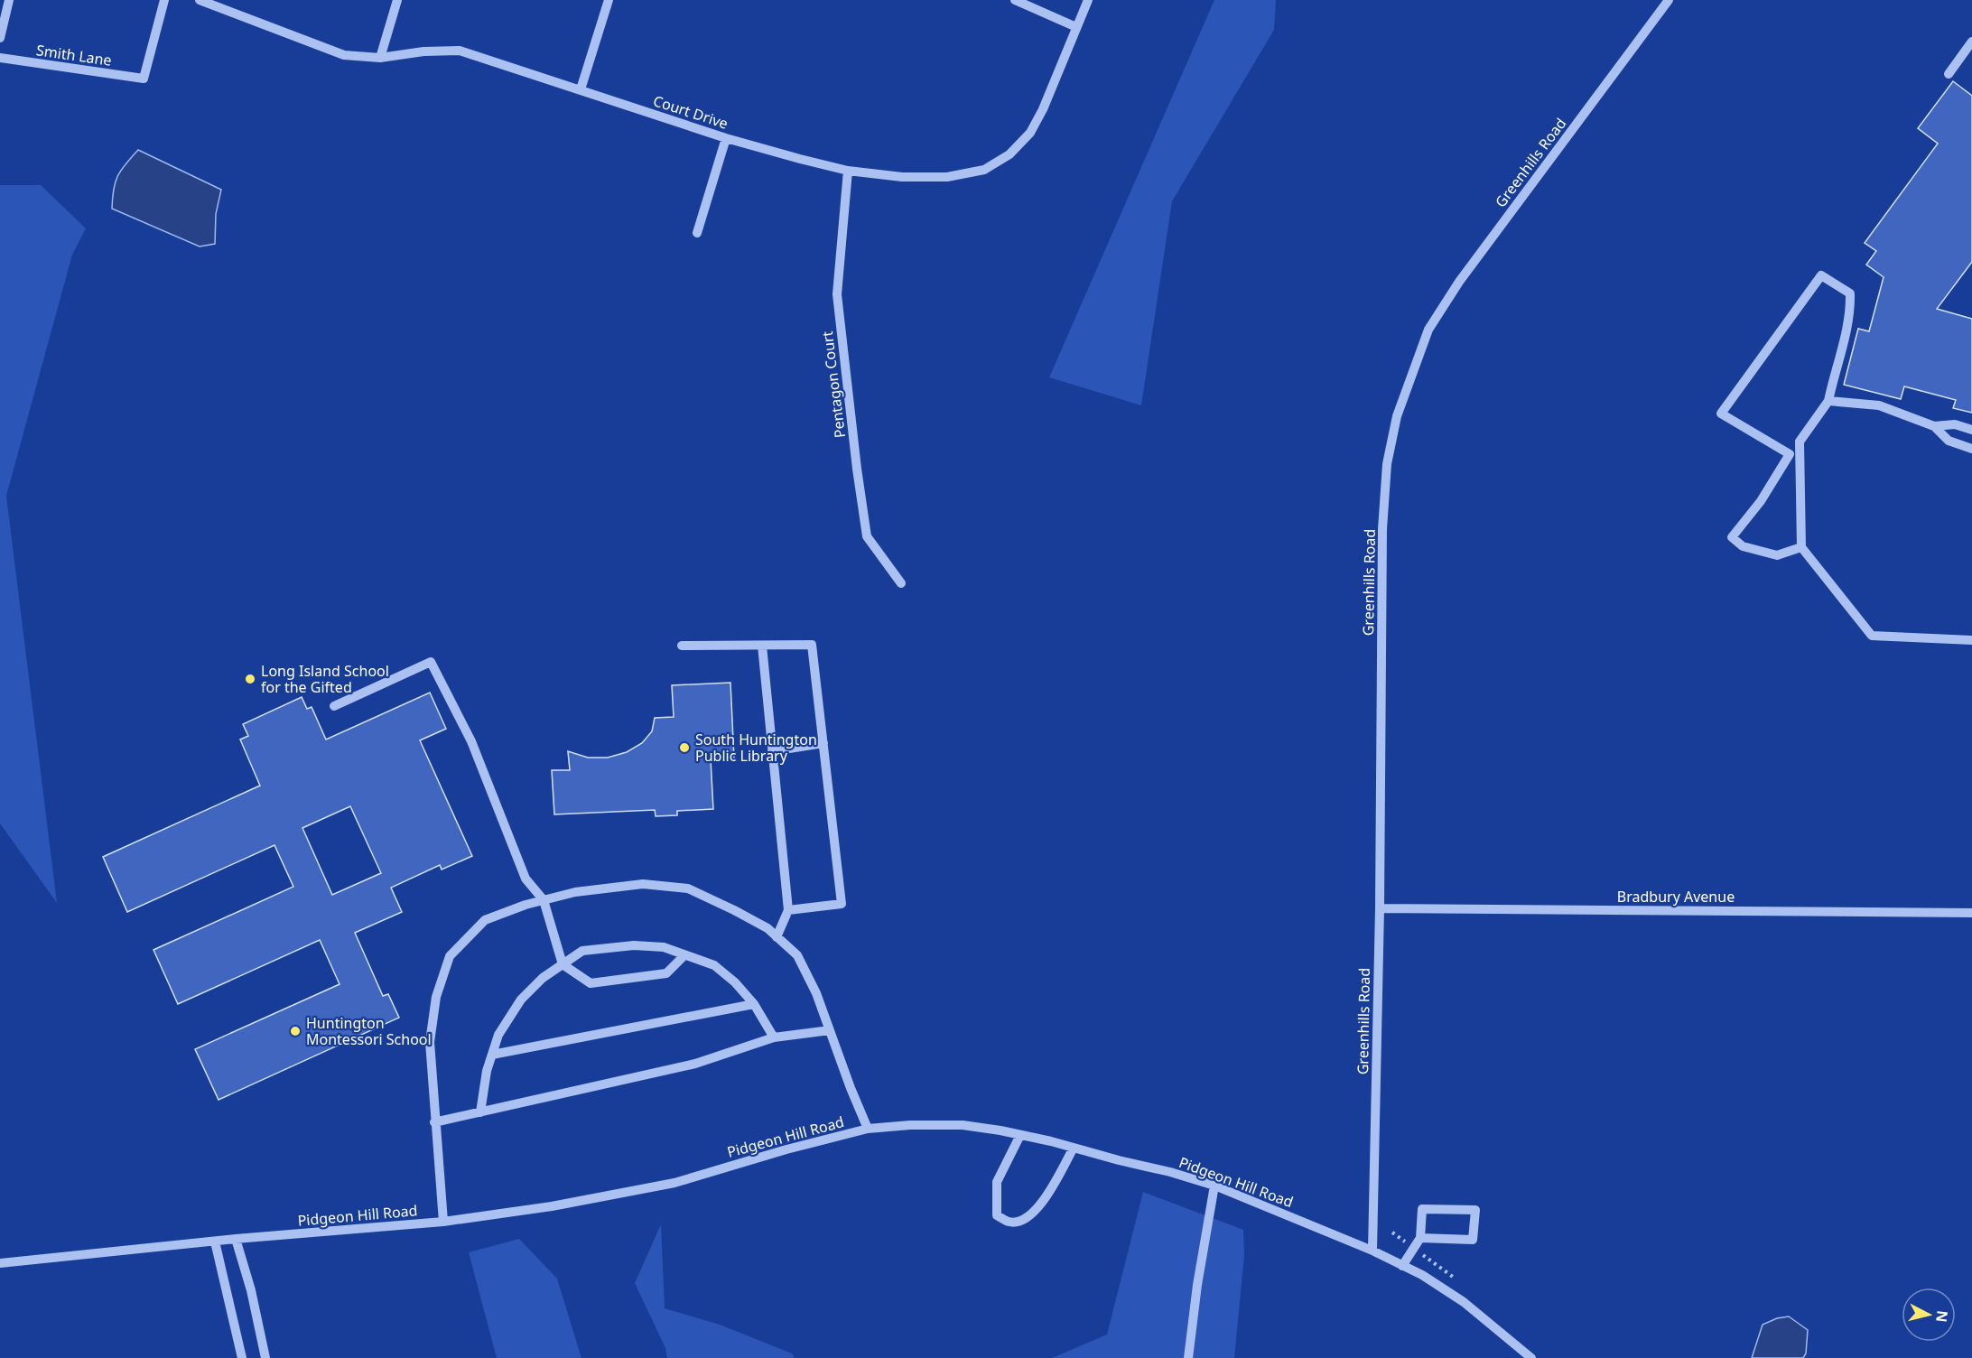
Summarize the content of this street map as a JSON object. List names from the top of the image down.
{
  "streets": {
    "street": [
      "Smith Lane",
      "Court Drive",
      "Greenhills Road",
      "Pentagon Court",
      "Bradbury Avenue",
      "Pidgeon Hill Road"
    ]
  },
  "crossings": [
    ["Court Drive", "Pentagon Court"],
    ["Greenhills Road", "Bradbury Avenue"],
    ["Greenhills Road", "Pidgeon Hill Road"]
  ],
  "places": ["Long Island School for the Gifted", "South Huntington Public Library", "Huntington Montessori School"],
  "north": "right"
}
